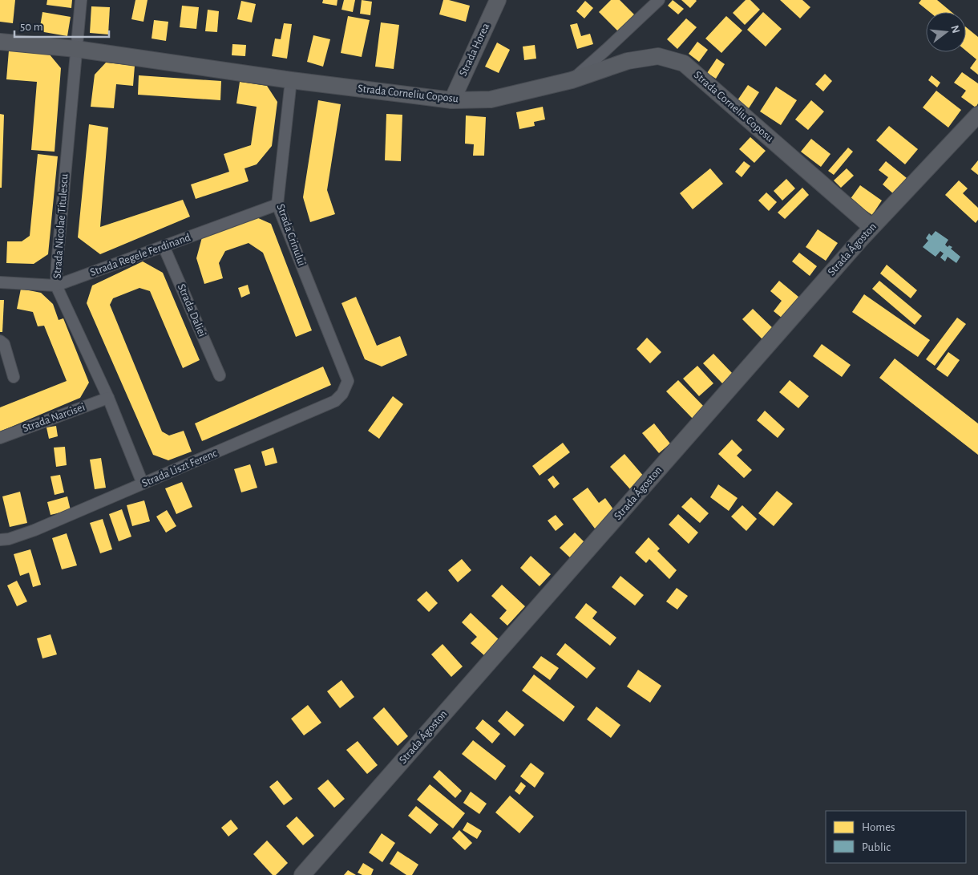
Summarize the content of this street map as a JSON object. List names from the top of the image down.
{
  "streets": {
    "street": [
      "Strada Horea",
      "Strada Corneliu Coposu",
      "Strada Nicolae Titulescu",
      "Strada Crinului",
      "Strada Ágoston",
      "Strada Regele Ferdinand",
      "Strada Daliei",
      "Strada Narcisei",
      "Strada Liszt Ferenc"
    ]
  },
  "crossings": [
    ["Strada Horea", "Strada Corneliu Coposu"],
    ["Strada Corneliu Coposu", "Strada Nicolae Titulescu"],
    ["Strada Corneliu Coposu", "Strada Crinului"],
    ["Strada Corneliu Coposu", "Strada Ágoston"],
    ["Strada Nicolae Titulescu", "Strada Regele Ferdinand"],
    ["Strada Nicolae Titulescu", "Strada Narcisei"],
    ["Strada Nicolae Titulescu", "Strada Liszt Ferenc"],
    ["Strada Crinului", "Strada Regele Ferdinand"],
    ["Strada Crinului", "Strada Liszt Ferenc"],
    ["Strada Regele Ferdinand", "Strada Daliei"]
  ],
  "legend": ["Homes", "Public"],
  "scale_bar": "50 m",
  "north": "right"
}
